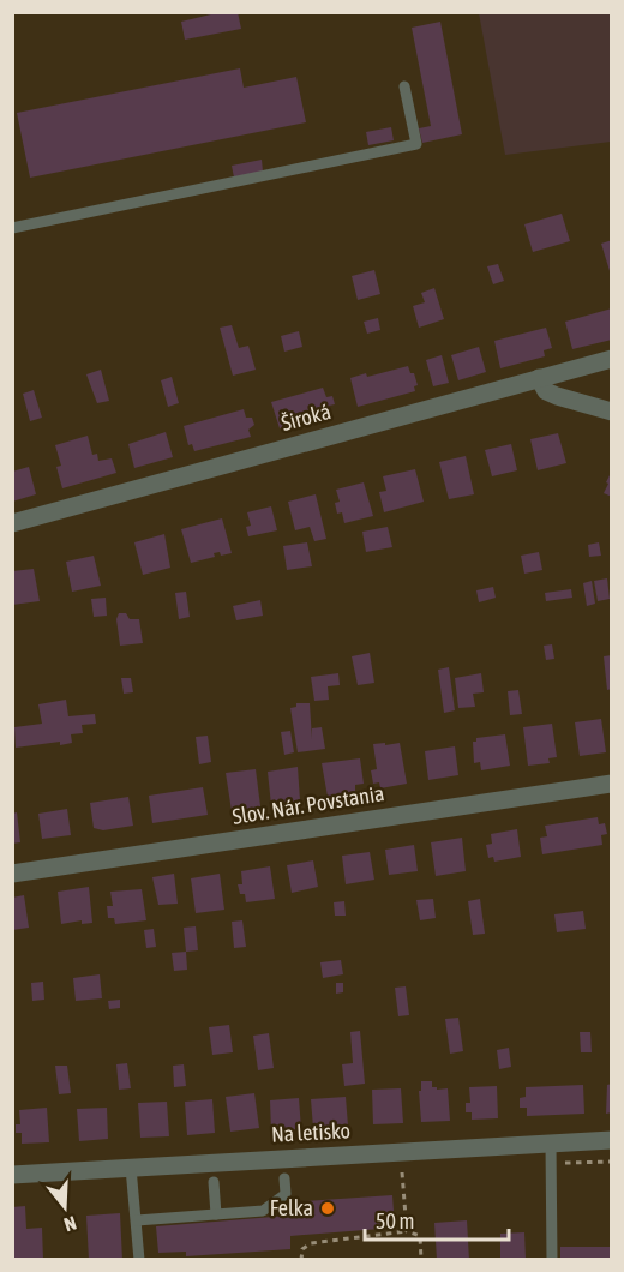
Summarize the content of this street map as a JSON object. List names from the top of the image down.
{
  "streets": {
    "street": ["Široká", "Slov. Nár. Povstania", "Na letisko"]
  },
  "places": ["Felka"],
  "scale_bar": "50 m",
  "north": "bottom"
}
